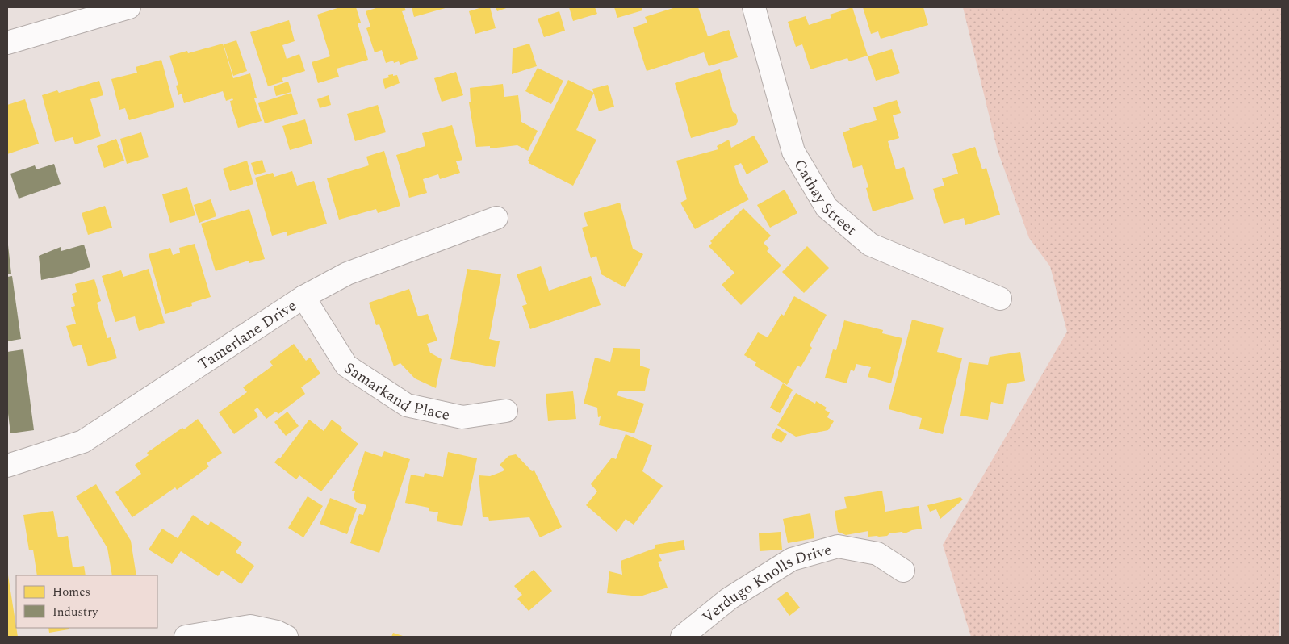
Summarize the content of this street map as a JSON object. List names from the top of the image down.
{
  "streets": {
    "street": [
      "Cathay Street",
      "Tamerlane Drive",
      "Samarkand Place",
      "Verdugo Knolls Drive"
    ]
  },
  "crossings": [
    ["Tamerlane Drive", "Samarkand Place"]
  ],
  "legend": ["Homes", "Industry"]
}
